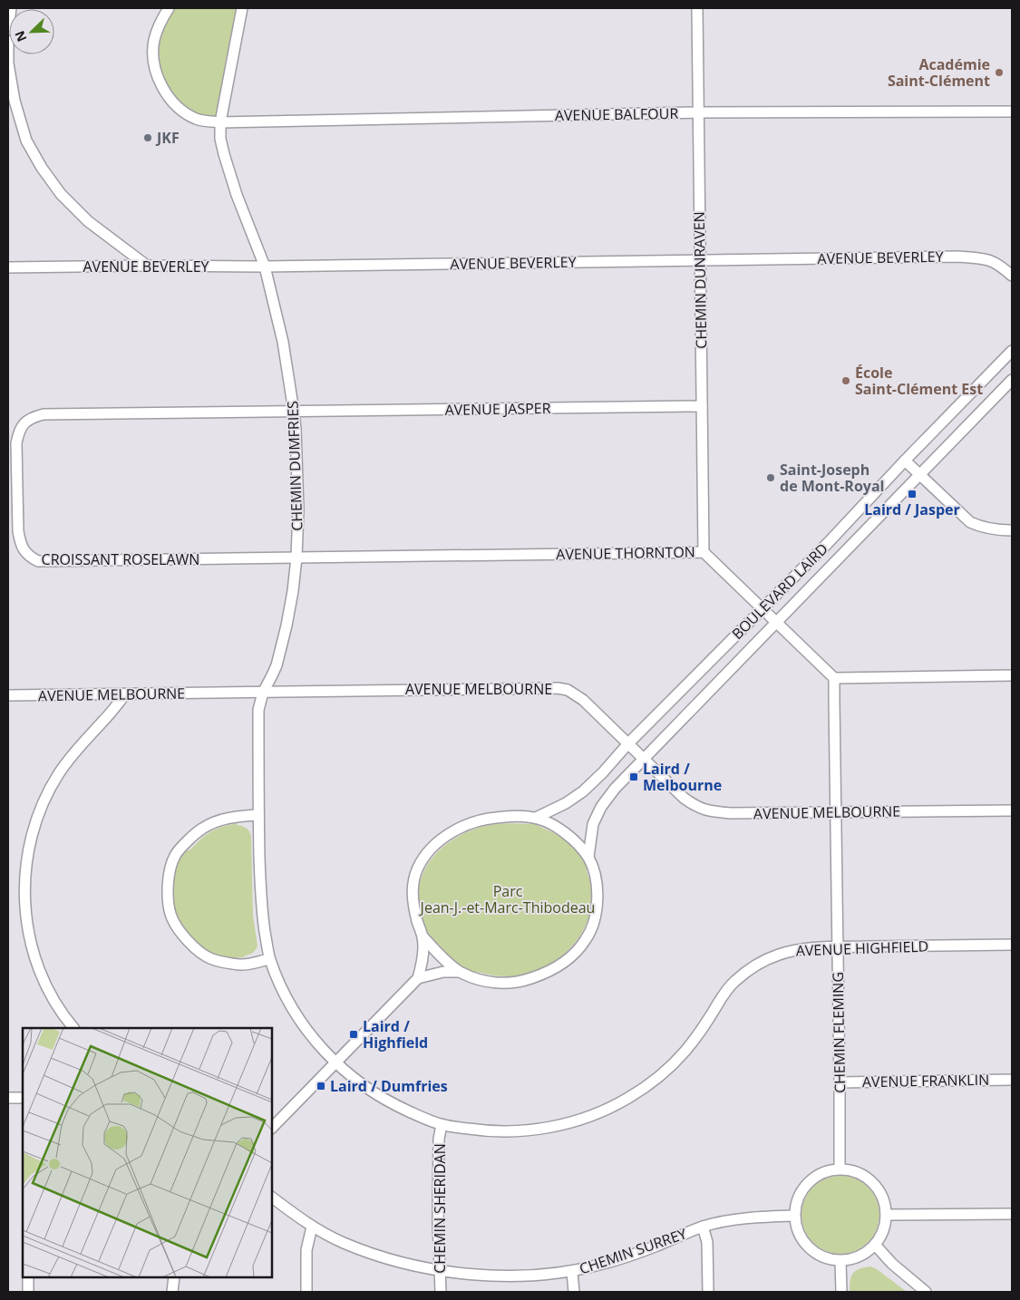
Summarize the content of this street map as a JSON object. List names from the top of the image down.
{
  "streets": {
    "street": [
      "AVENUE BALFOUR",
      "AVENUE BEVERLEY",
      "CHEMIN DUNRAVEN",
      "AVENUE JASPER",
      "CHEMIN DUMFRIES",
      "AVENUE THORNTON",
      "CROISSANT ROSELAWN",
      "BOULEVARD LAIRD",
      "AVENUE MELBOURNE",
      "AVENUE HIGHFIELD",
      "CHEMIN FLEMING",
      "AVENUE FRANKLIN",
      "CHEMIN SHERIDAN",
      "CHEMIN SURREY"
    ]
  },
  "crossings": [
    ["AVENUE BALFOUR", "CHEMIN DUNRAVEN"],
    ["AVENUE BALFOUR", "CHEMIN DUMFRIES"],
    ["AVENUE BEVERLEY", "CHEMIN DUNRAVEN"],
    ["AVENUE BEVERLEY", "CHEMIN DUMFRIES"],
    ["CHEMIN DUNRAVEN", "AVENUE JASPER"],
    ["CHEMIN DUNRAVEN", "AVENUE THORNTON"],
    ["AVENUE JASPER", "CHEMIN DUMFRIES"],
    ["AVENUE JASPER", "CROISSANT ROSELAWN"],
    ["CHEMIN DUMFRIES", "AVENUE THORNTON"],
    ["CHEMIN DUMFRIES", "CROISSANT ROSELAWN"],
    ["CHEMIN DUMFRIES", "AVENUE MELBOURNE"],
    ["CHEMIN DUMFRIES", "AVENUE HIGHFIELD"],
    ["AVENUE THORNTON", "CROISSANT ROSELAWN"],
    ["AVENUE THORNTON", "BOULEVARD LAIRD"],
    ["AVENUE THORNTON", "CHEMIN FLEMING"],
    ["BOULEVARD LAIRD", "AVENUE MELBOURNE"],
    ["AVENUE MELBOURNE", "CHEMIN FLEMING"],
    ["AVENUE HIGHFIELD", "CHEMIN FLEMING"],
    ["AVENUE HIGHFIELD", "CHEMIN SHERIDAN"],
    ["CHEMIN FLEMING", "AVENUE FRANKLIN"],
    ["CHEMIN FLEMING", "CHEMIN SURREY"],
    ["CHEMIN SHERIDAN", "CHEMIN SURREY"]
  ],
  "parks": ["Parc Jean-J.-et-Marc-Thibodeau"],
  "places": {
    "other": [
      "Académie Saint-Clément",
      "JKF",
      "École Saint-Clément Est",
      "Saint-Joseph de Mont-Royal"
    ],
    "transit": [
      "Laird / Jasper",
      "Laird / Melbourne",
      "Laird / Highfield",
      "Laird / Dumfries"
    ]
  },
  "north": "bottom left"
}
